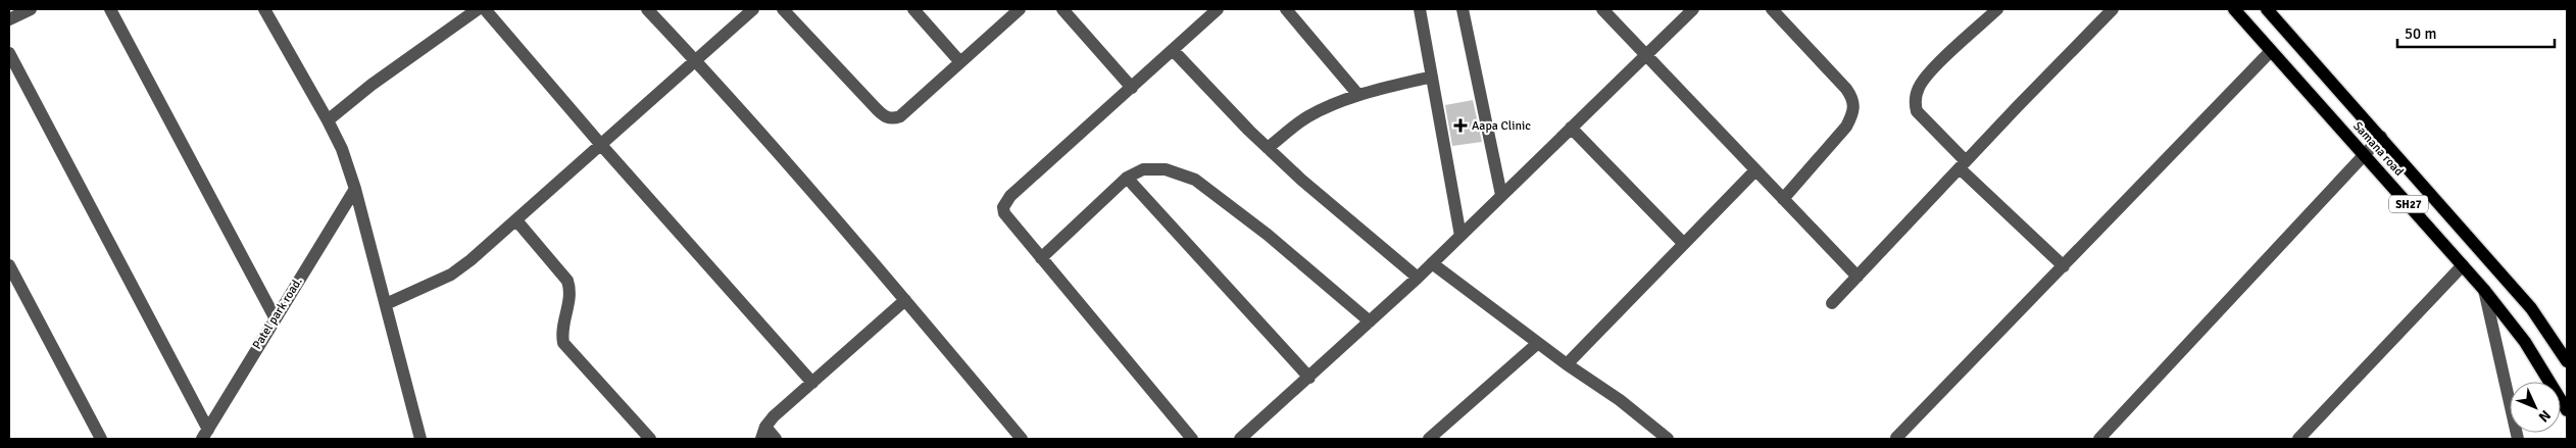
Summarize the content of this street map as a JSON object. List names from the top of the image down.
{
  "streets": {
    "main road": ["Samana road", "SH27"],
    "street": ["Patel park road."]
  },
  "places": {
    "health": ["Aapa Clinic"]
  },
  "scale_bar": "50 m",
  "north": "bottom right"
}
